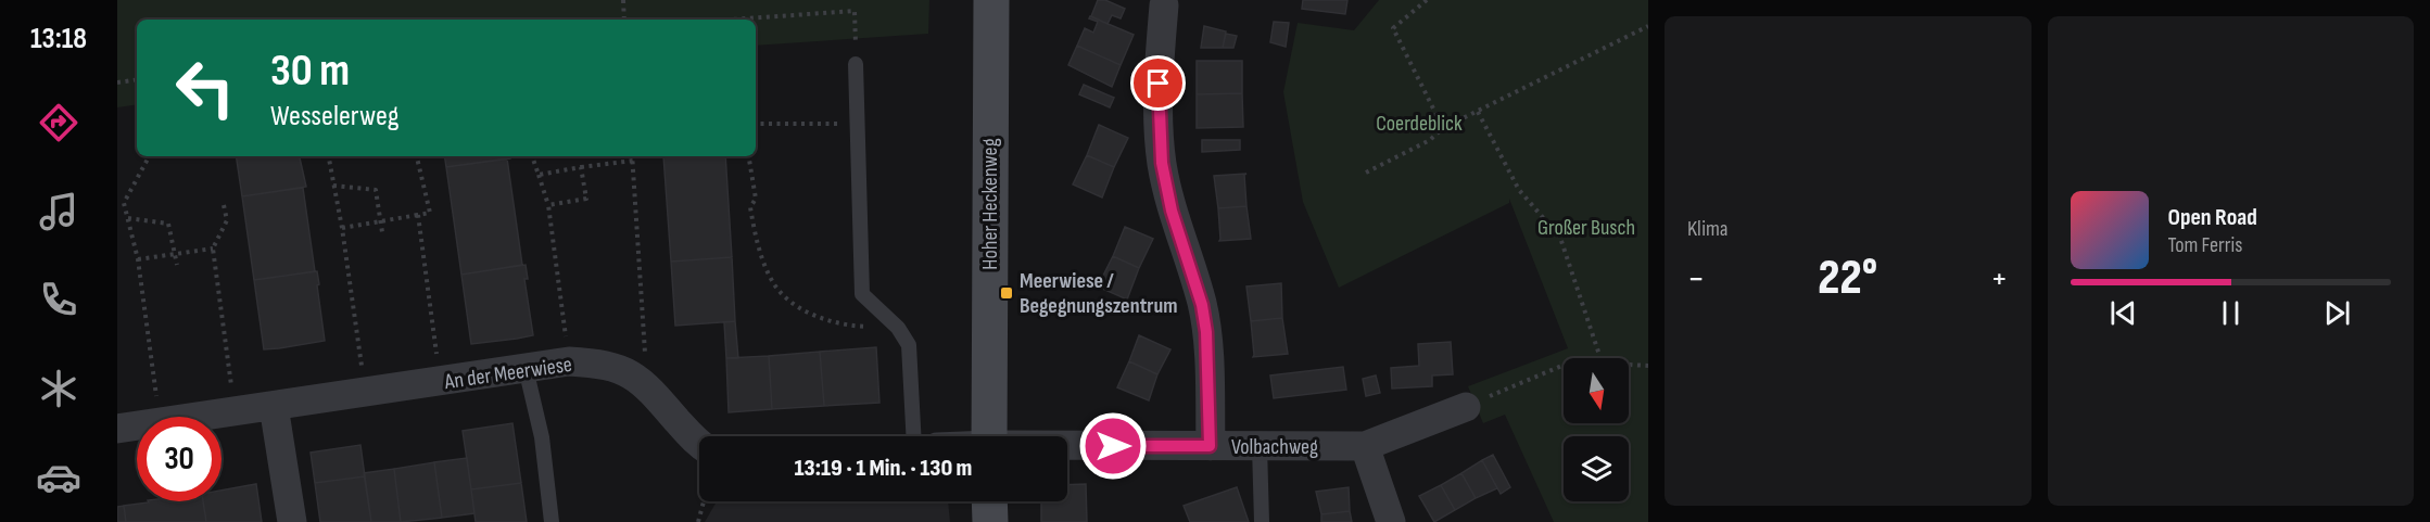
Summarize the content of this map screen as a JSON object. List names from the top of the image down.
{
  "streets": {
    "street": ["Hoher Heckenweg", "An der Meerwiese", "Volbachweg"]
  },
  "parks": ["Coerdeblick", "Großer Busch"],
  "places": {
    "transit": ["Meerwiese / Begegnungszentrum"]
  },
  "north": "bottom",
  "page": {
    "tabs": "13:18",
    "tile": "Klima",
    "turn": ["30 m", "Wesselerweg"],
    "song": ["Open Road", "Tom Ferris"],
    "heat": ["−", "22°", "+"],
    "limit": "30",
    "trip": "13:19 · 1 Min. · 130 m"
  }
}
